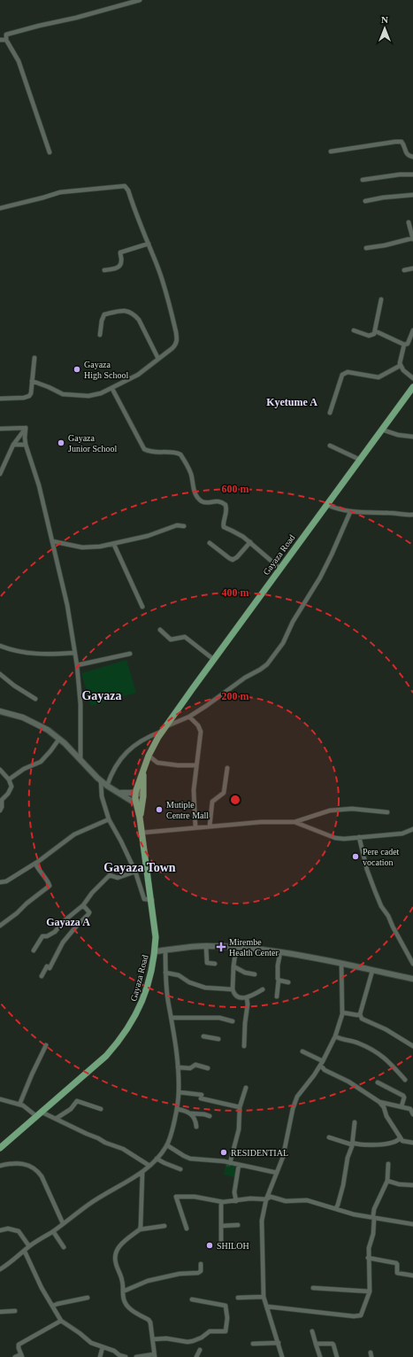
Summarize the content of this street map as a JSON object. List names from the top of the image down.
{
  "streets": {
    "main road": ["Gayaza Road"]
  },
  "districts": [
    "Kyetume A",
    "Gayaza",
    "Gayaza Town",
    "Gayaza A"
  ],
  "places": {
    "other": [
      "Gayaza High School",
      "Gayaza Junior School",
      "Mutiple Centre Mall",
      "Pere cadet vocation",
      "RESIDENTIAL",
      "SHILOH"
    ],
    "health": ["Mirembe Health Center"]
  },
  "north": "top",
  "rings": ["600 m", "400 m", "200 m"]
}
